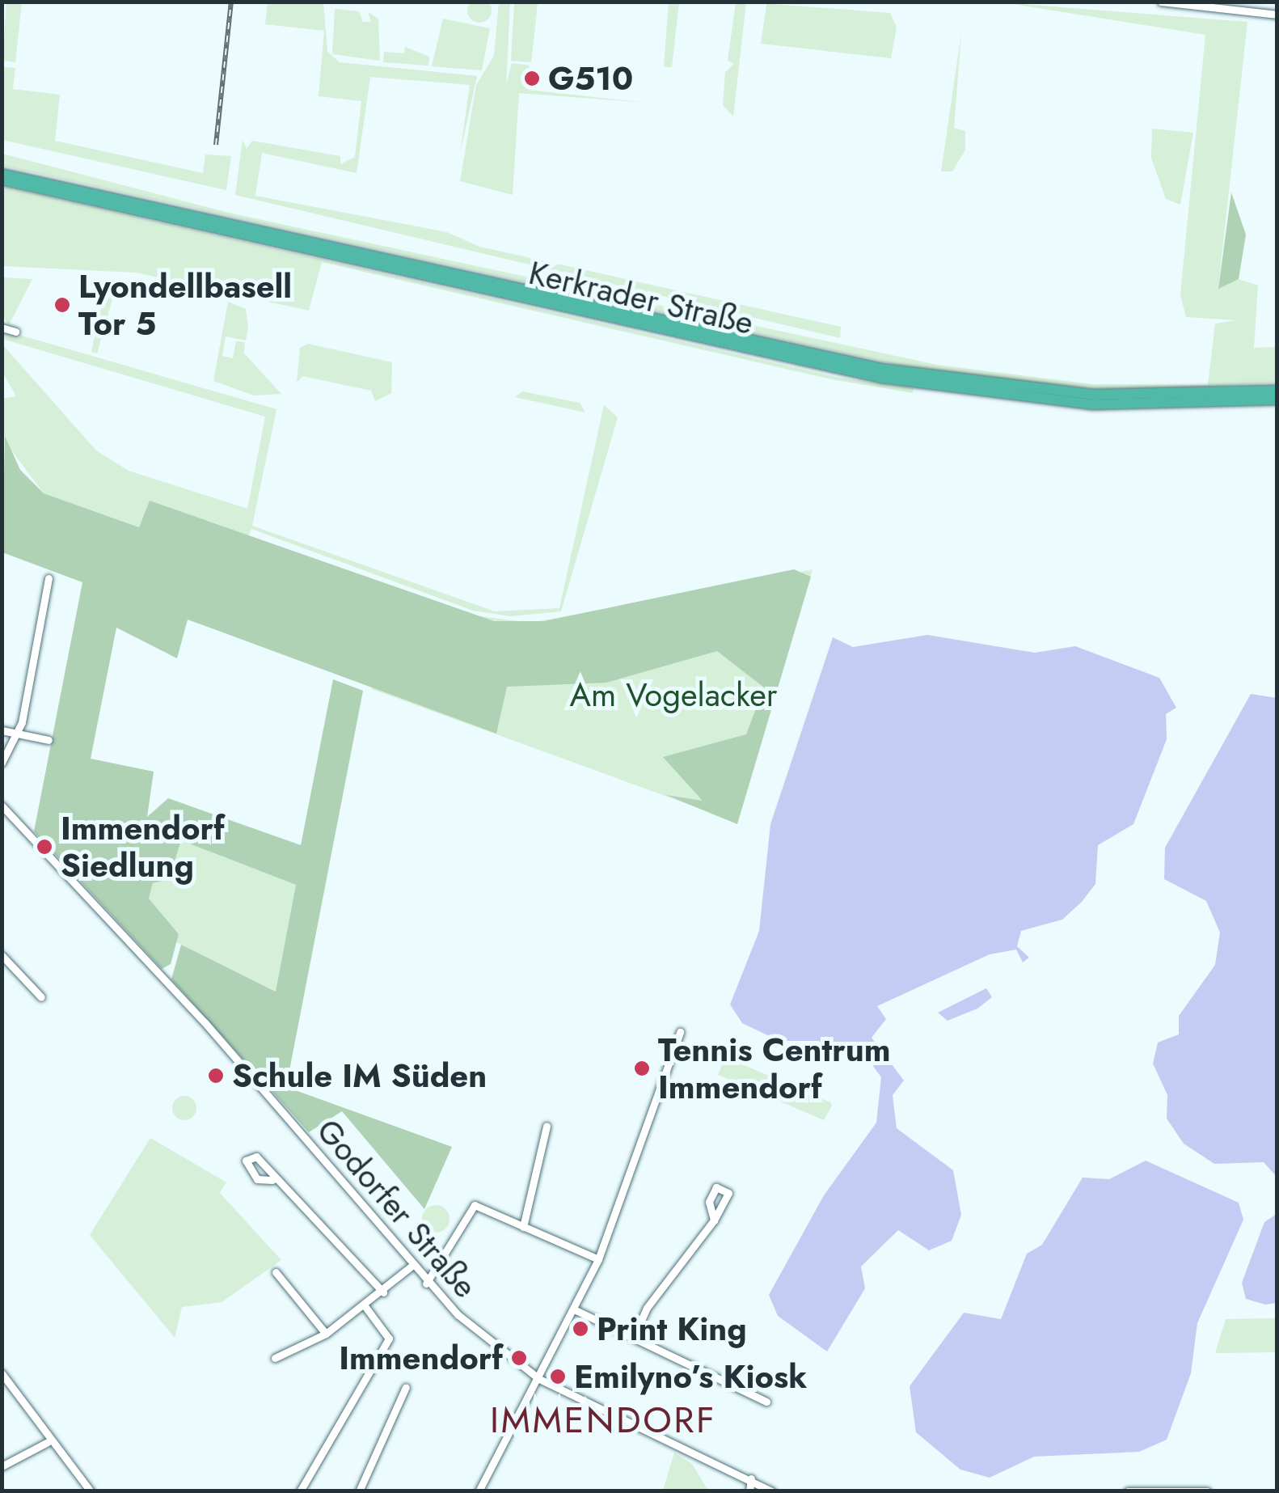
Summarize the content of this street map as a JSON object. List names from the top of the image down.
{
  "streets": {
    "highway": ["Kerkrader Straße"],
    "street": ["Godorfer Straße"]
  },
  "districts": ["IMMENDORF"],
  "parks": ["Am Vogelacker"],
  "places": [
    "G510",
    "Lyondellbasell Tor 5",
    "Immendorf Siedlung",
    "Tennis Centrum Immendorf",
    "Schule IM Süden",
    "Print King",
    "Immendorf",
    "Emilyno’s Kiosk"
  ]
}
